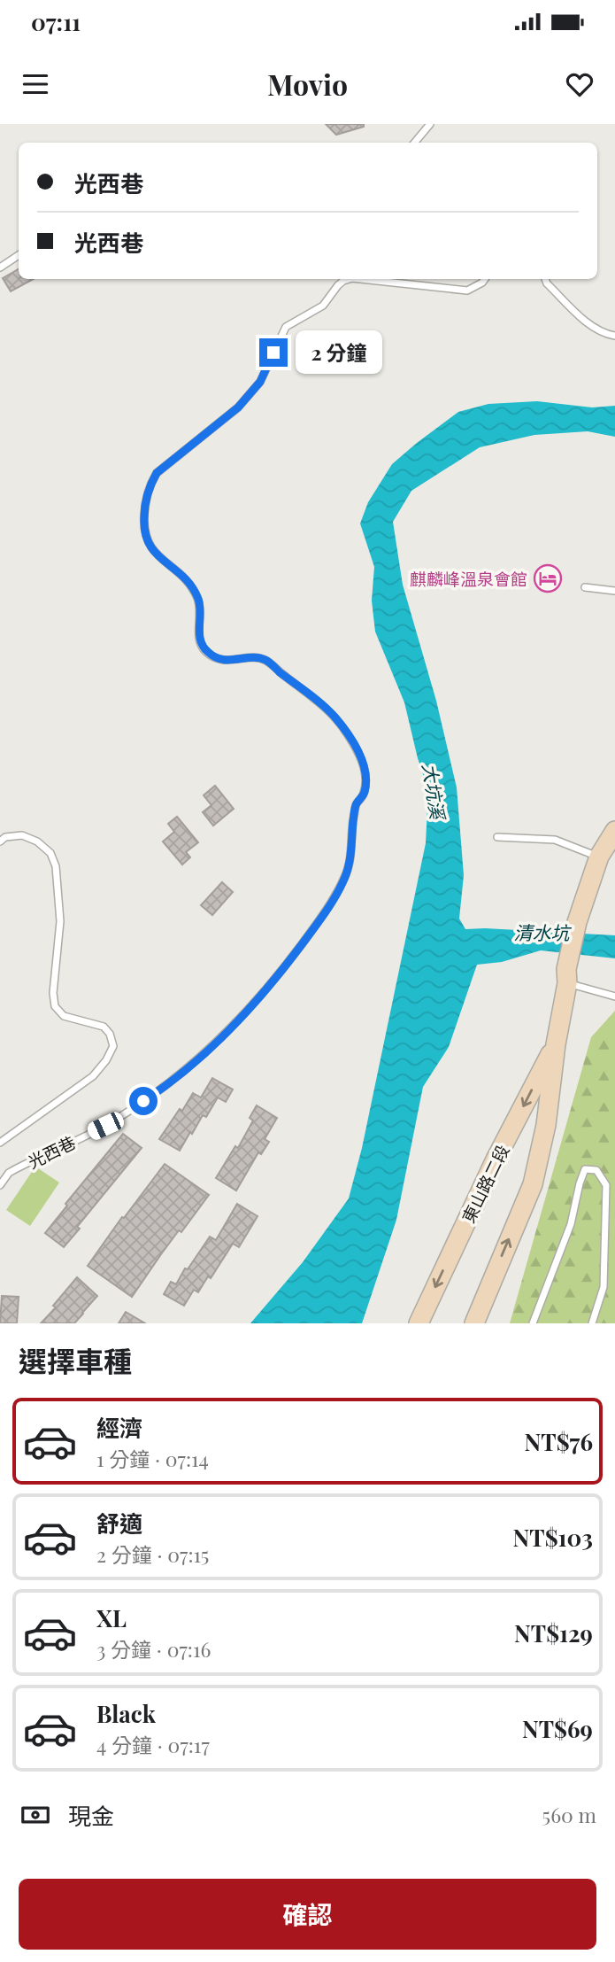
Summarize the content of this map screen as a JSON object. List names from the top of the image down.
{
  "streets": {
    "main road": ["東山路二段"],
    "lane": ["光西巷"]
  },
  "water": ["大坑溪", "清水坑"],
  "places": {
    "hotel": ["麒麟峰溫泉會館"]
  },
  "page": {
    "status": "07:11",
    "header": "Movio",
    "banner": ["光西巷", "光西巷"],
    "bubble": "2 分鐘",
    "heading": "選擇車種",
    "list": [
      {
        "name": "經濟",
        "note": "1 分鐘 · 07:14",
        "value": "NT$76"
      },
      {
        "name": "舒適",
        "note": "2 分鐘 · 07:15",
        "value": "NT$103"
      },
      {
        "name": "XL",
        "note": "3 分鐘 · 07:16",
        "value": "NT$129"
      },
      {
        "name": "Black",
        "note": "4 分鐘 · 07:17",
        "value": "NT$69"
      }
    ],
    "pay": ["現金", "560 m"],
    "buttons": "確認"
  }
}
